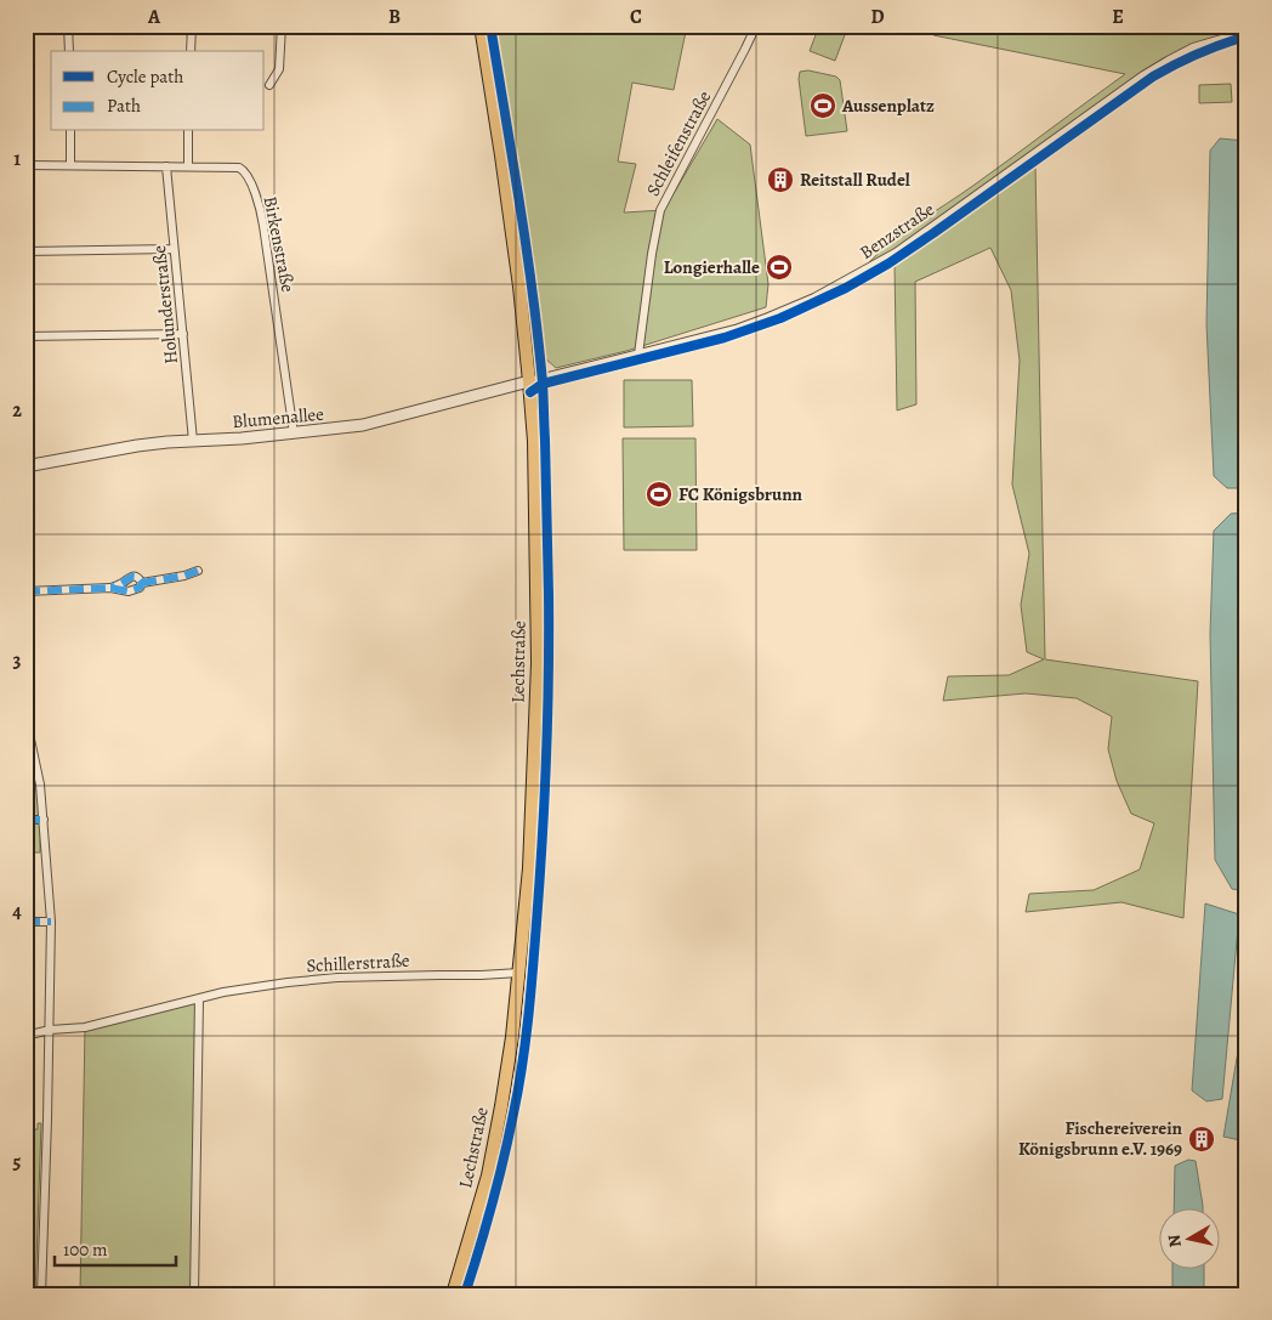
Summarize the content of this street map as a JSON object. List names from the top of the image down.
{
  "streets": {
    "main road": ["Lechstraße"],
    "street": [
      "Schleifenstraße",
      "Benzstraße",
      "Birkenstraße",
      "Holunderstraße",
      "Blumenallee",
      "Schillerstraße"
    ]
  },
  "crossings": [
    ["Schleifenstraße", "Benzstraße"],
    ["Benzstraße", "Blumenallee"],
    ["Benzstraße", "Lechstraße"],
    ["Birkenstraße", "Holunderstraße"],
    ["Birkenstraße", "Blumenallee"],
    ["Holunderstraße", "Blumenallee"],
    ["Blumenallee", "Lechstraße"],
    ["Lechstraße", "Schillerstraße"]
  ],
  "places": {
    "sports": ["Aussenplatz", "Longierhalle", "FC Königsbrunn"],
    "building": ["Reitstall Rudel", "Fischereiverein Königsbrunn e.V. 1969"]
  },
  "legend": ["Cycle path", "Path"],
  "scale_bar": "100 m",
  "north": "left",
  "grid": {
    "columns": [
      "A",
      "B",
      "C",
      "D",
      "E"
    ],
    "rows": [
      "1",
      "2",
      "3",
      "4",
      "5"
    ]
  }
}
